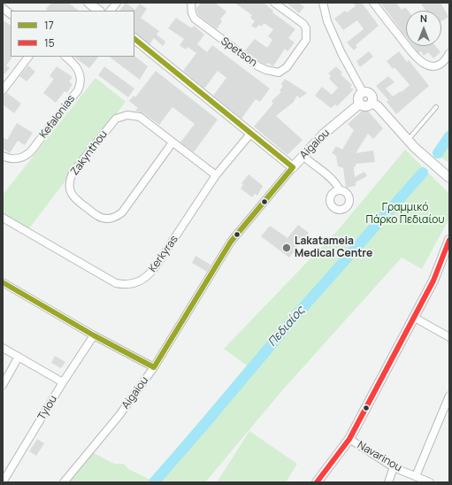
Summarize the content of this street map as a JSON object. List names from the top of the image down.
{
  "streets": {
    "street": [
      "Spetson",
      "Kefalonias",
      "Aigaiou",
      "Zakynthou",
      "Kerkyras",
      "Tylou",
      "Navarinou"
    ]
  },
  "crossings": [
    ["Zakynthou", "Kerkyras"]
  ],
  "water": ["Πεδιαίος"],
  "parks": ["Γραμμικό Πάρκο Πεδιαίου"],
  "places": ["Lakatameia Medical Centre"],
  "lines": ["transit line 17", "transit line 15"],
  "legend": ["17", "15"],
  "north": "top"
}
